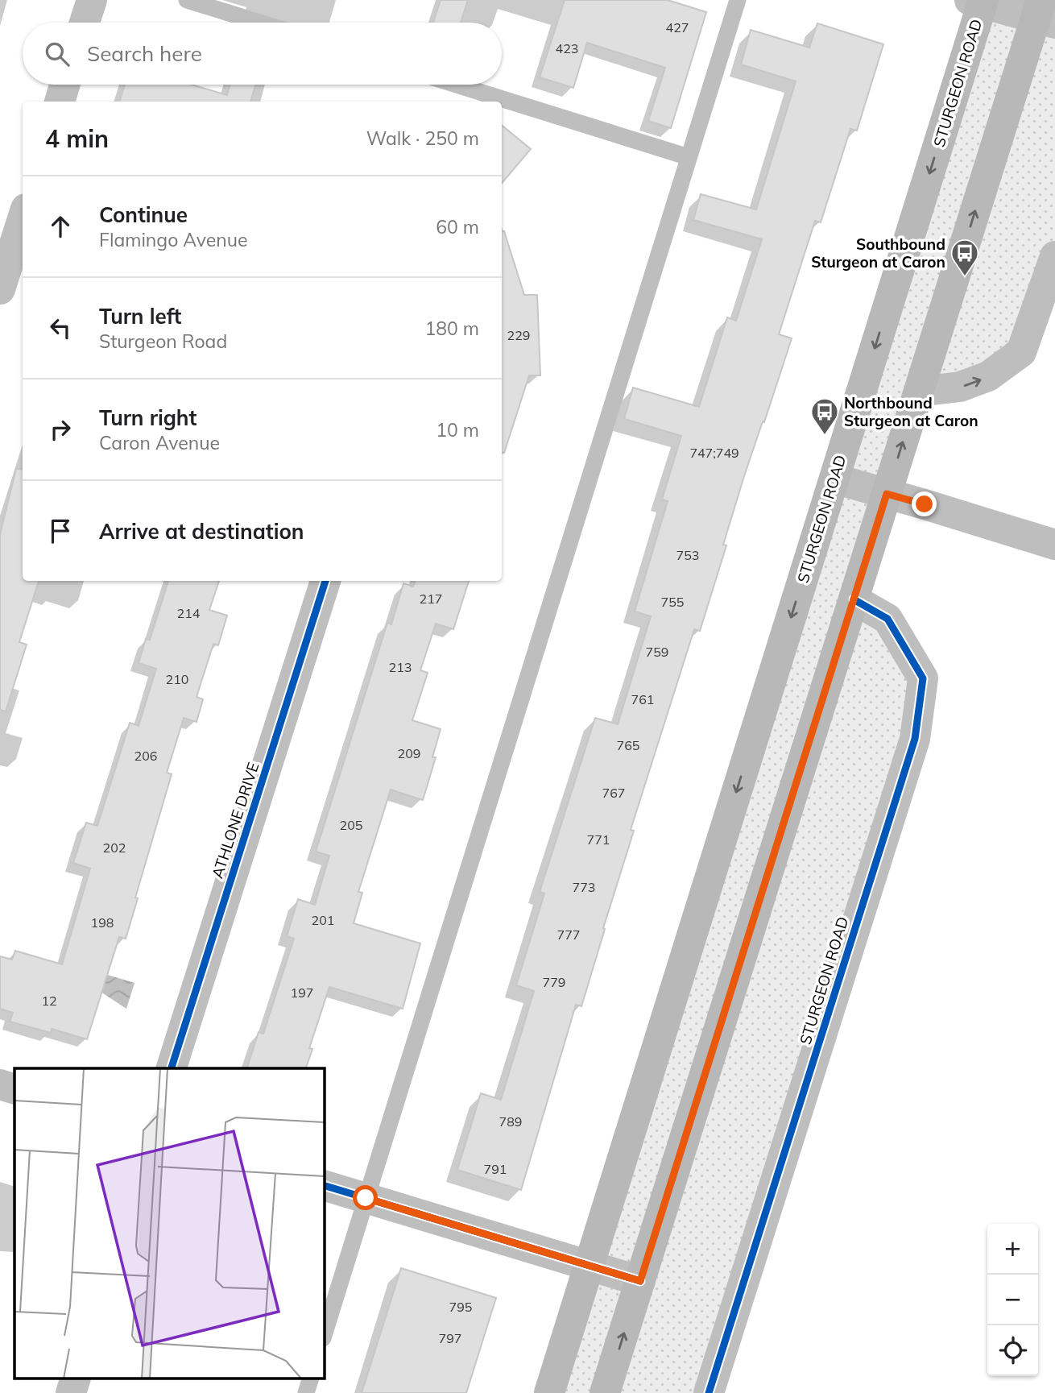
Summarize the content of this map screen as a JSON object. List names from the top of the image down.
{
  "streets": {
    "main road": ["STURGEON ROAD"],
    "street": ["ATHLONE DRIVE"]
  },
  "places": {
    "bus stop": ["Southbound Sturgeon at Caron", "Northbound Sturgeon at Caron"]
  },
  "house_numbers": [
    "427",
    "423",
    "229",
    "747;749",
    "753",
    "217",
    "755",
    "214",
    "759",
    "213",
    "210",
    "761",
    "765",
    "209",
    "206",
    "767",
    "205",
    "771",
    "202",
    "773",
    "201",
    "198",
    "777",
    "779",
    "197",
    "12",
    "789",
    "791",
    "795",
    "797"
  ],
  "page": {
    "search": "Search here",
    "heading": ["4 min", "Walk · 250 m"],
    "list": [
      ["Continue", "Flamingo Avenue", "60 m"],
      ["Turn left", "Sturgeon Road", "180 m"],
      ["Turn right", "Caron Avenue", "10 m"],
      "Arrive at destination"
    ],
    "map_buttons": ["+", "−"]
  }
}
